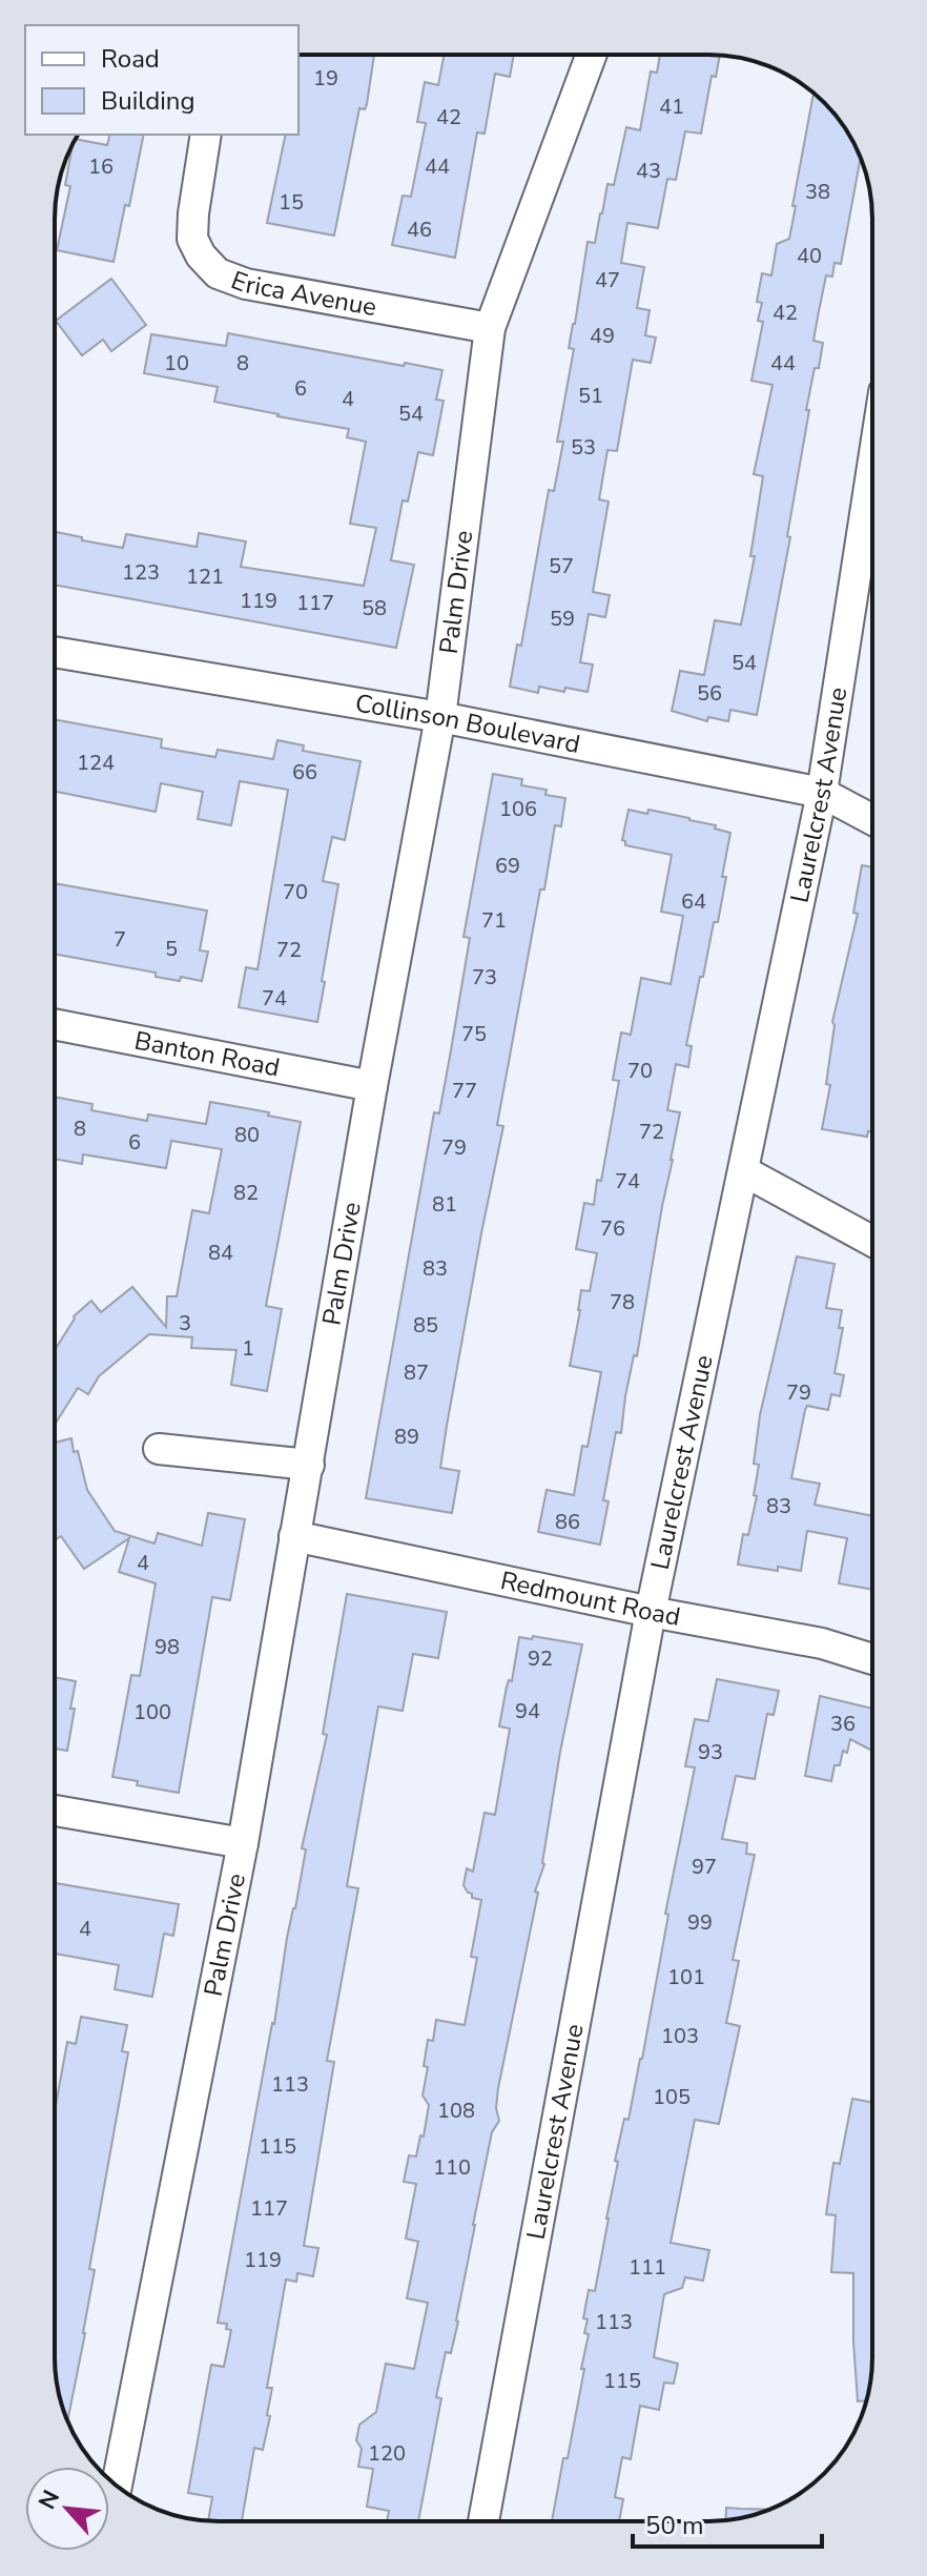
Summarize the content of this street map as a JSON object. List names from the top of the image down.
{
  "streets": {
    "street": [
      "Erica Avenue",
      "Palm Drive",
      "Collinson Boulevard",
      "Laurelcrest Avenue",
      "Banton Road",
      "Redmount Road"
    ]
  },
  "crossings": [
    ["Erica Avenue", "Palm Drive"],
    ["Palm Drive", "Collinson Boulevard"],
    ["Palm Drive", "Banton Road"],
    ["Palm Drive", "Redmount Road"],
    ["Collinson Boulevard", "Laurelcrest Avenue"],
    ["Laurelcrest Avenue", "Redmount Road"]
  ],
  "house_numbers": [
    "19",
    "41",
    "42",
    "16",
    "44",
    "43",
    "38",
    "15",
    "46",
    "40",
    "47",
    "42",
    "49",
    "10",
    "8",
    "44",
    "6",
    "51",
    "4",
    "54",
    "53",
    "57",
    "123",
    "121",
    "119",
    "117",
    "58",
    "59",
    "54",
    "56",
    "124",
    "66",
    "106",
    "69",
    "70",
    "64",
    "71",
    "7",
    "5",
    "72",
    "73",
    "74",
    "75",
    "70",
    "77",
    "8",
    "72",
    "80",
    "6",
    "79",
    "74",
    "82",
    "81",
    "76",
    "84",
    "83",
    "78",
    "3",
    "85",
    "1",
    "87",
    "79",
    "89",
    "83",
    "86",
    "4",
    "98",
    "92",
    "94",
    "100",
    "36",
    "93",
    "97",
    "99",
    "4",
    "101",
    "103",
    "113",
    "105",
    "108",
    "115",
    "110",
    "117",
    "119",
    "111",
    "113",
    "115",
    "120"
  ],
  "legend": ["Road", "Building"],
  "scale_bar": "50 m",
  "north": "top left"
}
